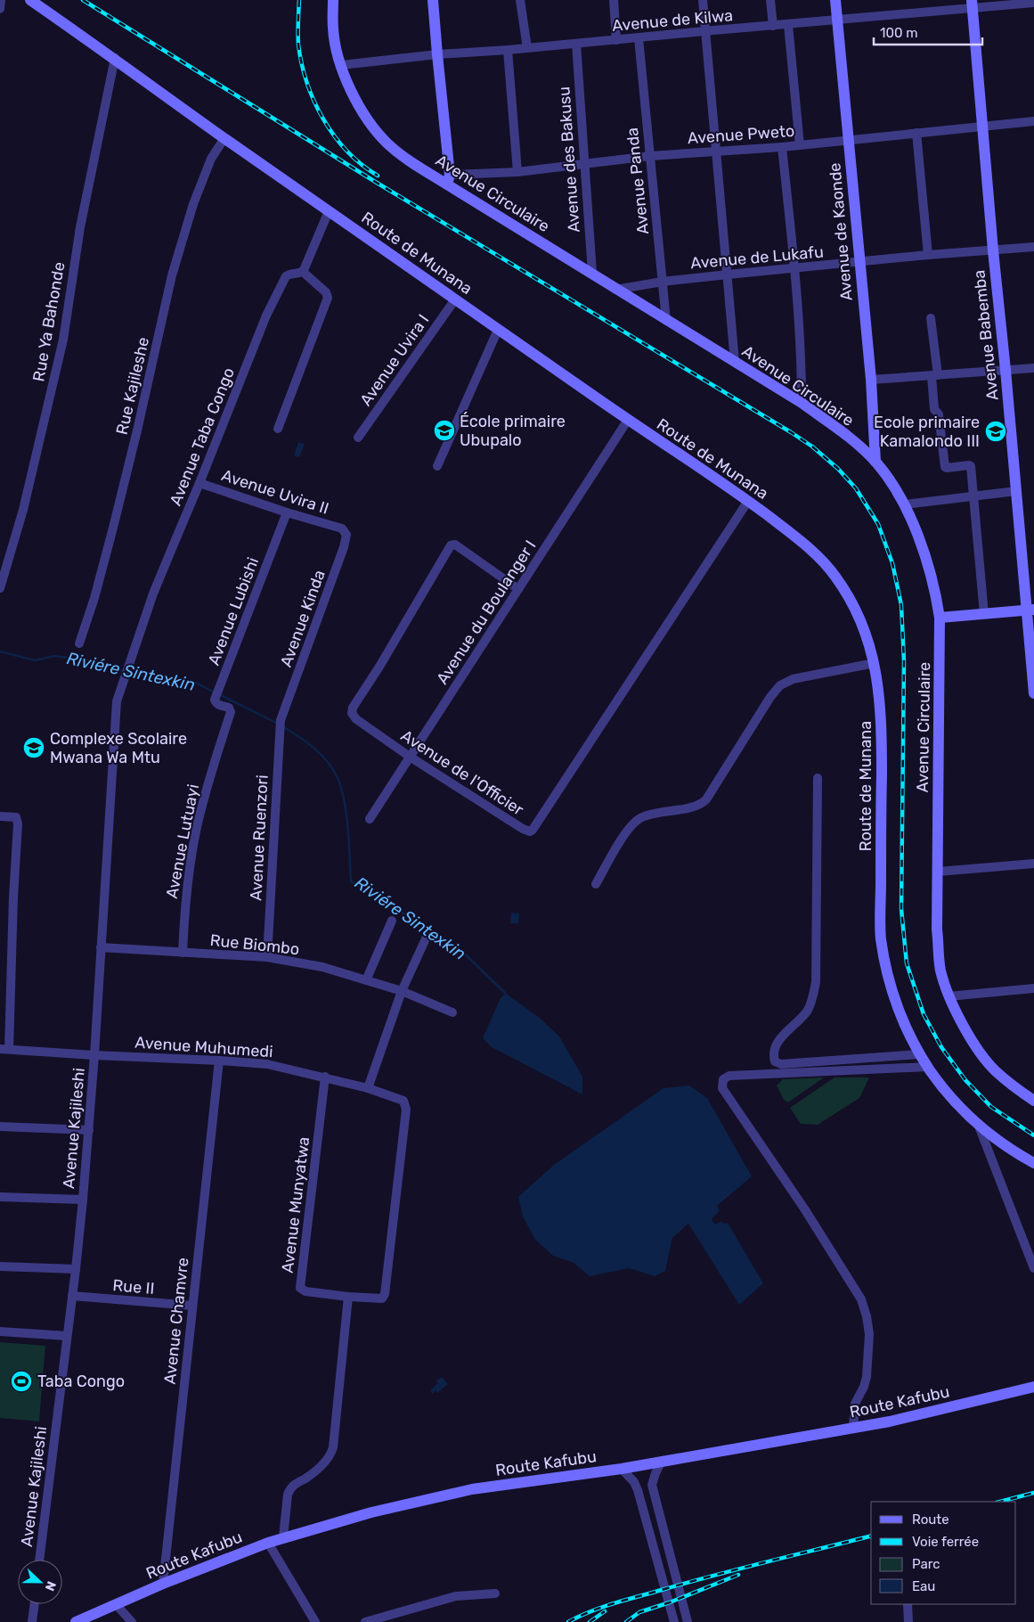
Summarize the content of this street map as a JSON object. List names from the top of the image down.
{
  "streets": {
    "street": [
      "Avenue de Kilwa",
      "Avenue Pweto",
      "Avenue des Bakusu",
      "Avenue Panda",
      "Avenue Circulaire",
      "Avenue de Kaonde",
      "Route de Munana",
      "Avenue de Lukafu",
      "Rue Ya Bahonde",
      "Avenue Babemba",
      "Avenue Uvira I",
      "Rue Kajileshe",
      "Avenue Taba Congo",
      "Avenue Uvira II",
      "Avenue Lubishi",
      "Avenue du Boulanger I",
      "Avenue Kinda",
      "Avenue de l'Officier",
      "Avenue Ruenzori",
      "Avenue Lutuayi",
      "Rue Biombo",
      "Avenue Muhumedi",
      "Avenue Kajileshi",
      "Avenue Munyatwa",
      "Rue II",
      "Avenue Chamvre",
      "Route Kafubu"
    ]
  },
  "crossings": [
    ["Avenue de Kilwa", "Avenue des Bakusu"],
    ["Avenue de Kilwa", "Avenue Panda"],
    ["Avenue de Kilwa", "Avenue Circulaire"],
    ["Avenue de Kilwa", "Avenue de Kaonde"],
    ["Avenue de Kilwa", "Avenue Babemba"],
    ["Avenue Pweto", "Avenue des Bakusu"],
    ["Avenue Pweto", "Avenue Panda"],
    ["Avenue Pweto", "Avenue Circulaire"],
    ["Avenue Pweto", "Avenue de Kaonde"],
    ["Avenue Pweto", "Avenue Babemba"],
    ["Avenue des Bakusu", "Avenue Circulaire"],
    ["Avenue Panda", "Avenue Circulaire"],
    ["Avenue Panda", "Avenue de Lukafu"],
    ["Avenue Circulaire", "Avenue de Kaonde"],
    ["Avenue Circulaire", "Avenue de Lukafu"],
    ["Avenue de Kaonde", "Avenue de Lukafu"],
    ["Route de Munana", "Rue Ya Bahonde"],
    ["Route de Munana", "Avenue Uvira I"],
    ["Route de Munana", "Rue Kajileshe"],
    ["Route de Munana", "Avenue du Boulanger I"],
    ["Route de Munana", "Avenue de l'Officier"],
    ["Avenue de Lukafu", "Avenue Babemba"],
    ["Avenue Taba Congo", "Avenue Uvira II"],
    ["Avenue Taba Congo", "Avenue Kajileshi"],
    ["Avenue Uvira II", "Avenue Lubishi"],
    ["Avenue Uvira II", "Avenue Kinda"],
    ["Avenue Lubishi", "Avenue Lutuayi"],
    ["Avenue du Boulanger I", "Avenue de l'Officier"],
    ["Avenue Kinda", "Avenue Ruenzori"],
    ["Avenue Ruenzori", "Rue Biombo"],
    ["Avenue Lutuayi", "Rue Biombo"],
    ["Rue Biombo", "Avenue Kajileshi"],
    ["Avenue Muhumedi", "Avenue Kajileshi"],
    ["Avenue Muhumedi", "Avenue Munyatwa"],
    ["Avenue Muhumedi", "Avenue Chamvre"],
    ["Avenue Kajileshi", "Rue II"],
    ["Rue II", "Avenue Chamvre"],
    ["Avenue Chamvre", "Route Kafubu"]
  ],
  "water": ["Riviére Sintexkin"],
  "places": {
    "school or university": ["École primaire Ubupalo", "Ecole primaire Kamalondo III", "Complexe Scolaire Mwana Wa Mtu"],
    "sports": ["Taba Congo"]
  },
  "legend": [
    "Route",
    "Voie ferrée",
    "Parc",
    "Eau"
  ],
  "scale_bar": "100 m",
  "north": "right"
}
